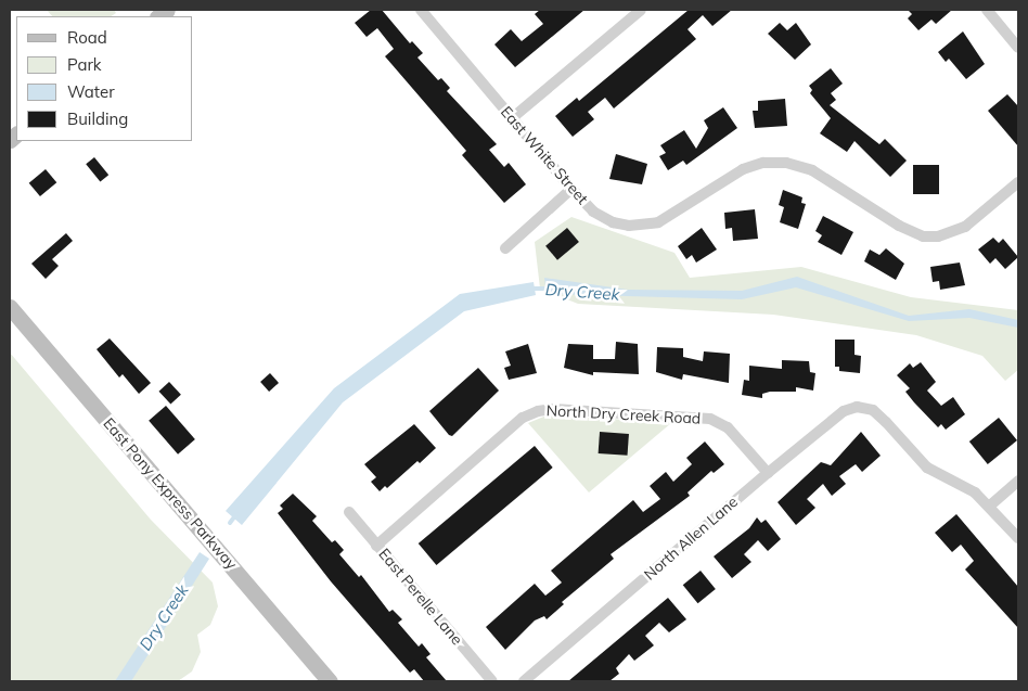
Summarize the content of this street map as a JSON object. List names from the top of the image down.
{
  "streets": {
    "street": [
      "East White Street",
      "North Dry Creek Road",
      "East Pony Express Parkway",
      "North Allen Lane",
      "East Perelle Lane"
    ]
  },
  "crossings": [
    ["North Dry Creek Road", "North Allen Lane"],
    ["North Dry Creek Road", "East Perelle Lane"]
  ],
  "water": ["Dry Creek"],
  "legend": [
    "Road",
    "Park",
    "Water",
    "Building"
  ]
}
